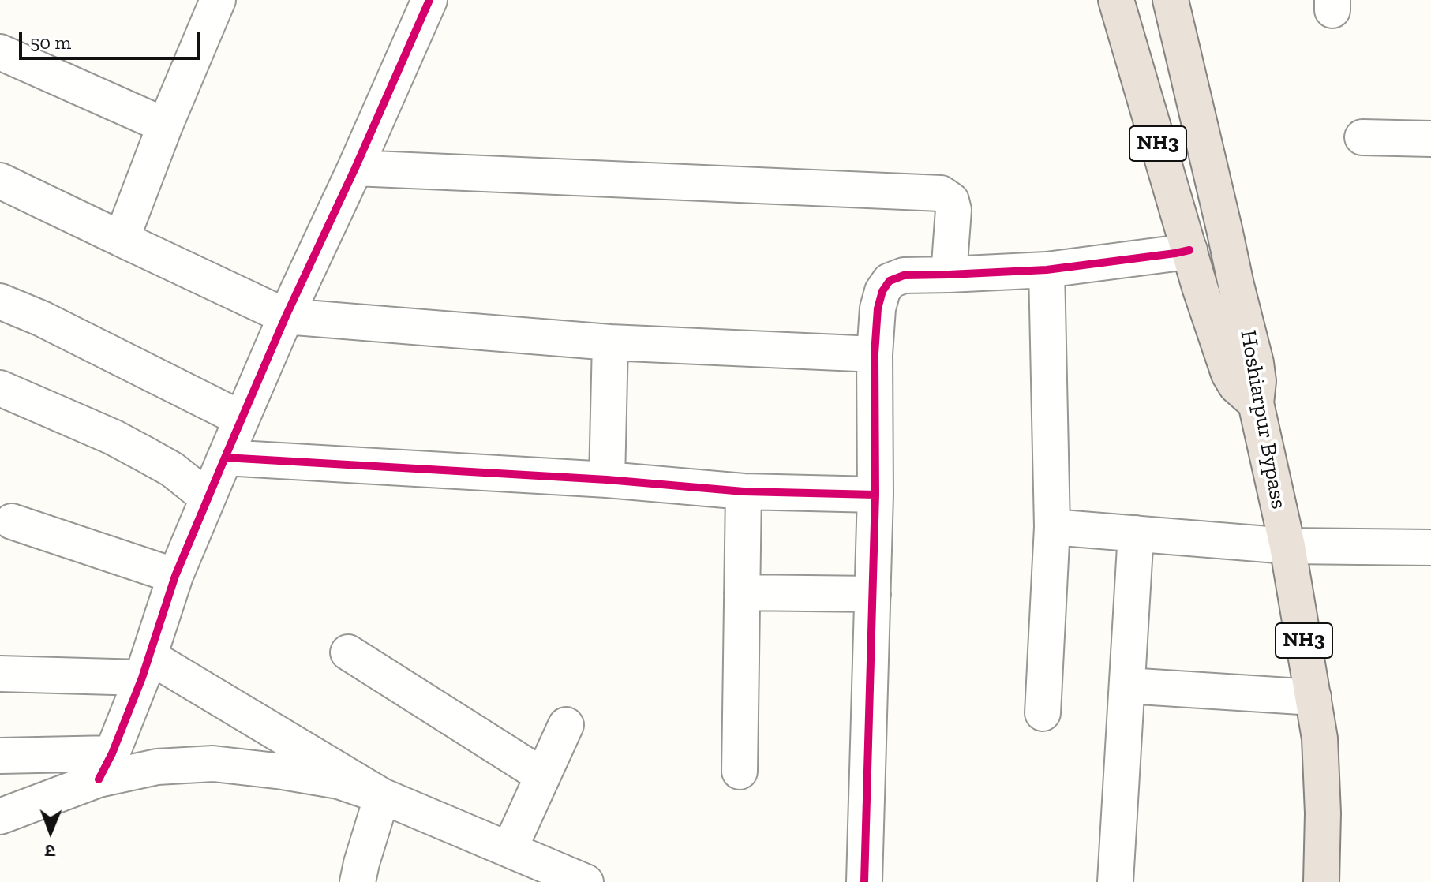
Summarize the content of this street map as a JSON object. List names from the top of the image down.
{
  "streets": {
    "highway": ["NH3", "Hoshiarpur Bypass"]
  },
  "crossings": [
    ["NH3", "Hoshiarpur Bypass"]
  ],
  "scale_bar": "50 m",
  "north": "bottom"
}
